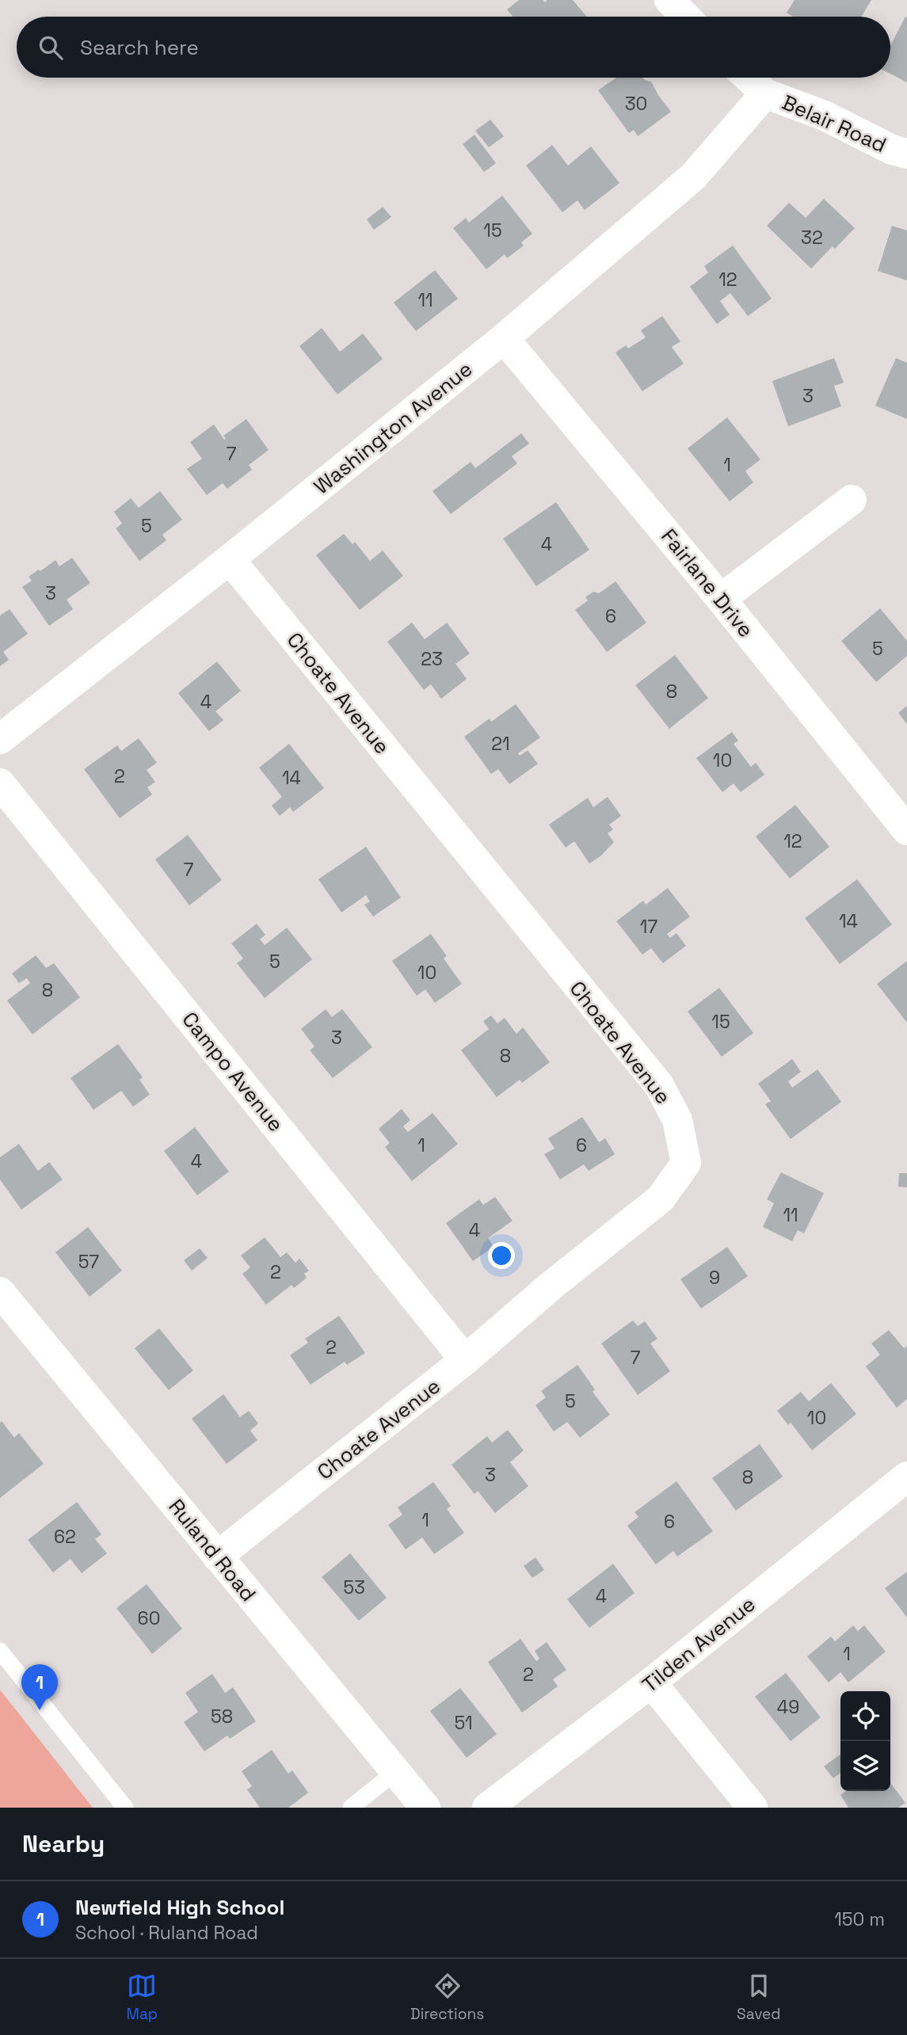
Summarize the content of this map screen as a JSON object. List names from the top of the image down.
{
  "streets": {
    "street": [
      "Belair Road",
      "Washington Avenue",
      "Fairlane Drive",
      "Choate Avenue",
      "Campo Avenue",
      "Ruland Road",
      "Tilden Avenue"
    ]
  },
  "crossings": [
    ["Belair Road", "Washington Avenue"],
    ["Washington Avenue", "Fairlane Drive"],
    ["Washington Avenue", "Choate Avenue"],
    ["Choate Avenue", "Campo Avenue"],
    ["Choate Avenue", "Ruland Road"]
  ],
  "house_numbers": [
    "30",
    "15",
    "32",
    "12",
    "11",
    "3",
    "7",
    "1",
    "5",
    "4",
    "3",
    "6",
    "5",
    "23",
    "8",
    "4",
    "21",
    "10",
    "2",
    "14",
    "12",
    "7",
    "14",
    "17",
    "5",
    "10",
    "8",
    "15",
    "3",
    "8",
    "1",
    "6",
    "4",
    "11",
    "4",
    "57",
    "2",
    "9",
    "2",
    "7",
    "5",
    "10",
    "3",
    "8",
    "1",
    "6",
    "62",
    "53",
    "4",
    "60",
    "1",
    "2",
    "49",
    "58",
    "51"
  ],
  "page": {
    "search": "Search here",
    "pins": "1",
    "heading": "Nearby",
    "list": [
      {
        "mark": "1",
        "name": "Newfield High School",
        "note": "School · Ruland Road",
        "value": "150 m"
      }
    ],
    "nav": ["Map", "Directions", "Saved"]
  }
}
